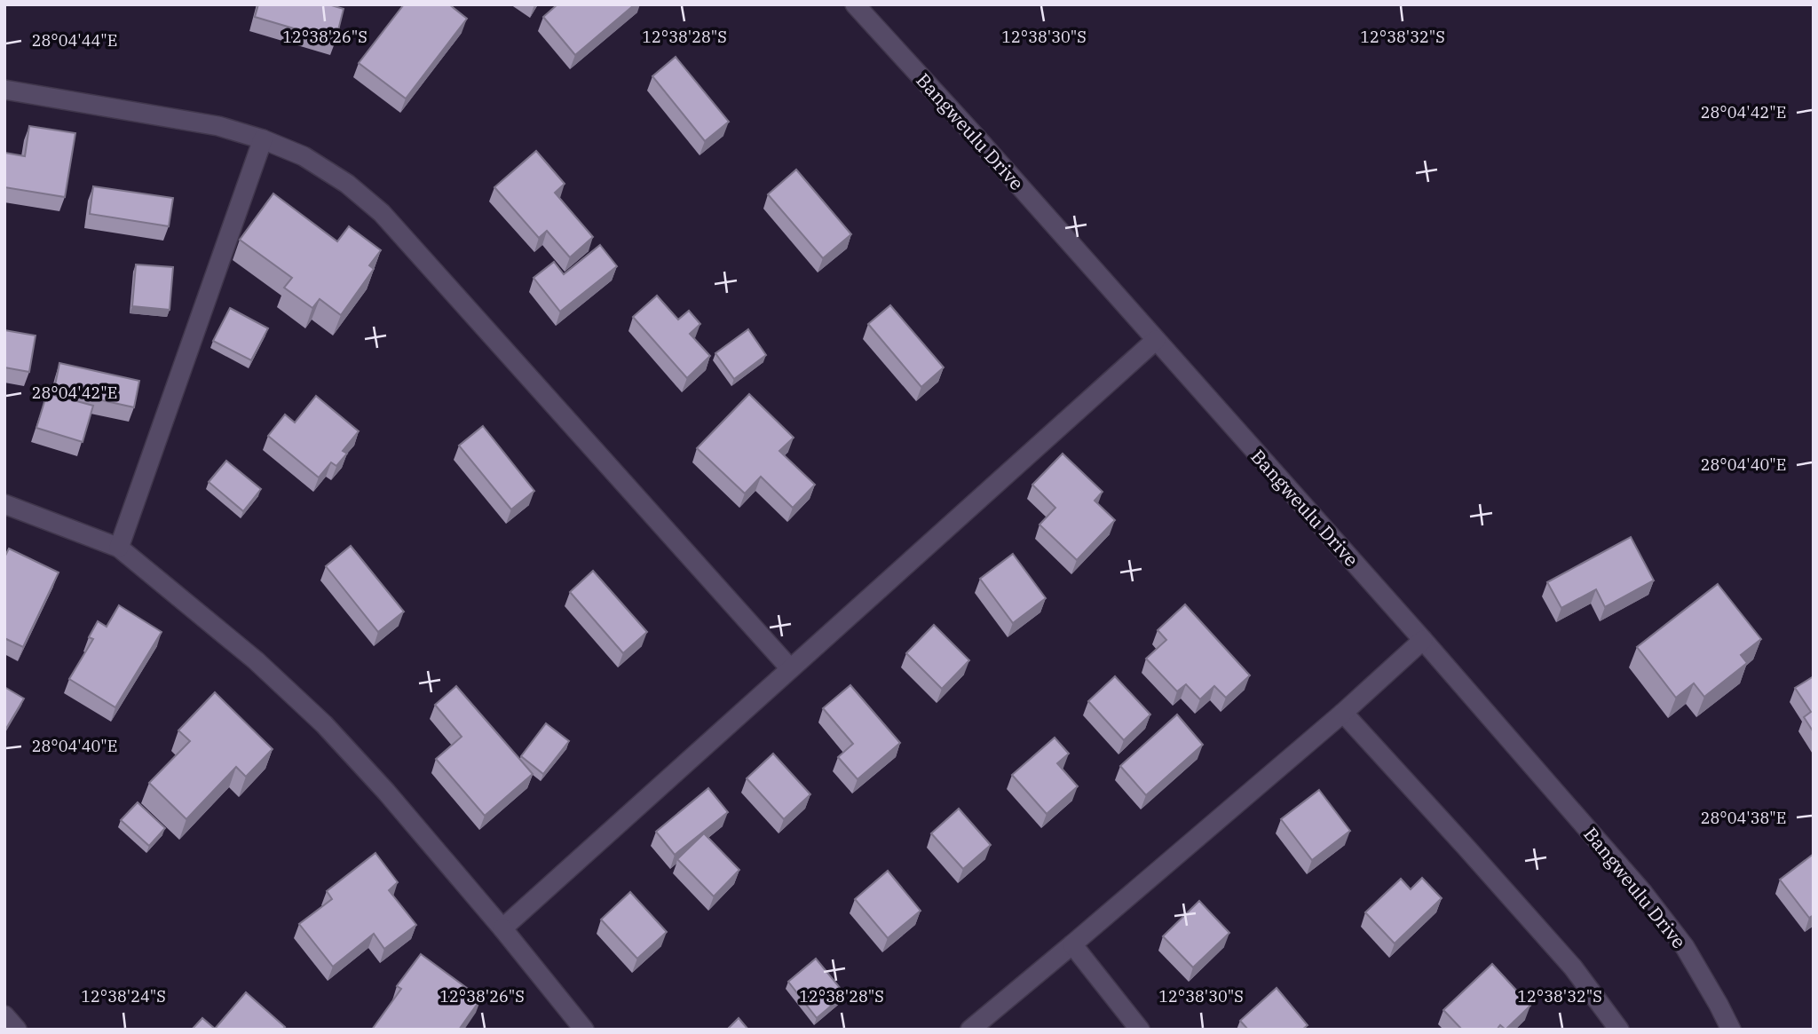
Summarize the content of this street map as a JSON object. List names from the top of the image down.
{
  "streets": {
    "street": ["Bangweulu Drive"]
  },
  "coordinates": [
    "12°38'26\"S",
    "12°38'28\"S",
    "12°38'30\"S",
    "12°38'32\"S",
    "28°04'44\"E",
    "28°04'42\"E",
    "28°04'40\"E",
    "28°04'38\"E",
    "12°38'24\"S"
  ]
}
